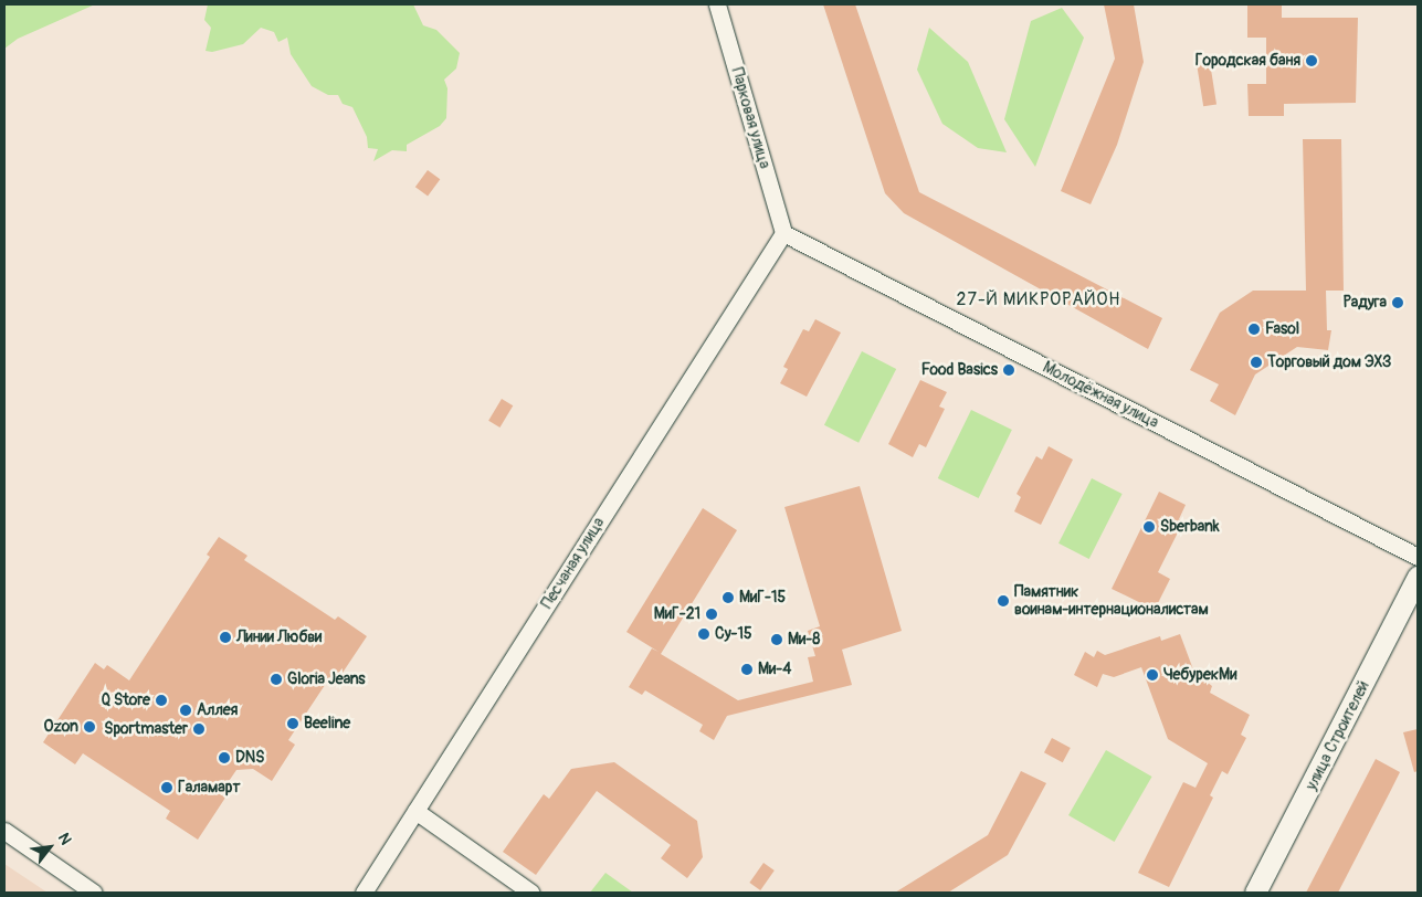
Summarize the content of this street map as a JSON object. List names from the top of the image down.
{
  "streets": {
    "street": [
      "Парковая улица",
      "Молодёжная улица",
      "Песчаная улица",
      "улица Строителей"
    ]
  },
  "crossings": [
    ["Парковая улица", "Молодёжная улица"],
    ["Парковая улица", "Песчаная улица"],
    ["Молодёжная улица", "Песчаная улица"]
  ],
  "districts": ["27-Й МИКРОРАЙОН"],
  "places": [
    "Городская баня",
    "Радуга",
    "Fasol",
    "Торговый дом ЭХЗ",
    "Food Basics",
    "Sberbank",
    "МиГ-15",
    "Памятник воинам-интернационалистам",
    "МиГ-21",
    "Су-15",
    "Линии Любви",
    "Ми-8",
    "Ми-4",
    "ЧебурекМи",
    "Gloria Jeans",
    "Q Store",
    "Аллея",
    "Beeline",
    "Ozon",
    "Sportmaster",
    "DNS",
    "Галамарт"
  ],
  "north": "top right"
}
